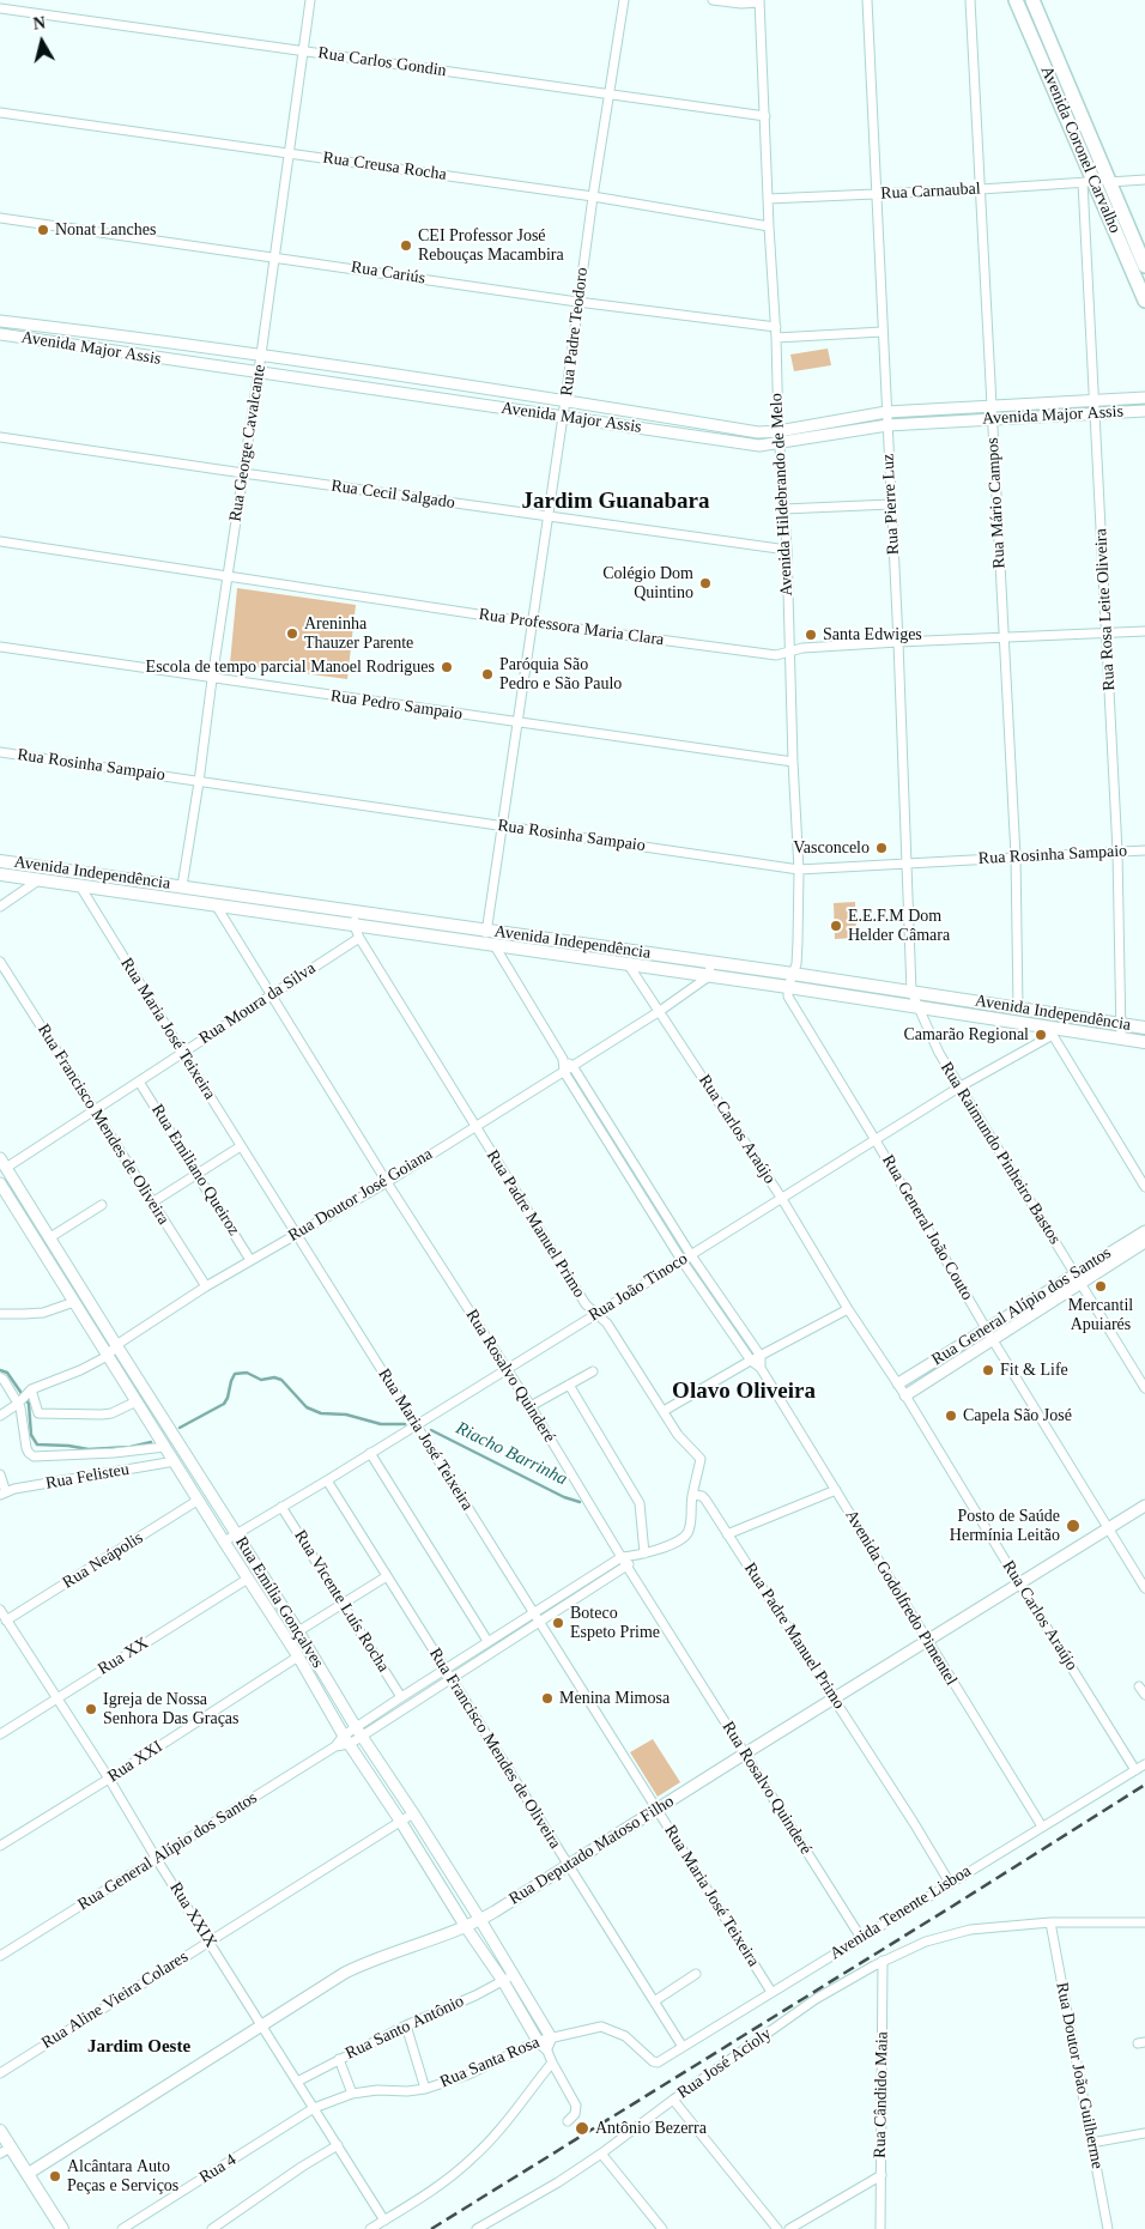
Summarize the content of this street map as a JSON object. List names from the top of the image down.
{
  "streets": {
    "main road": ["Avenida Coronel Carvalho", "Avenida Independência"],
    "street": [
      "Rua Carlos Gondin",
      "Rua Creusa Rocha",
      "Rua Carnaubal",
      "Rua Cariús",
      "Rua Padre Teodoro",
      "Avenida Major Assis",
      "Rua George Cavalcante",
      "Rua Cecil Salgado",
      "Avenida Hildebrando de Melo",
      "Rua Mário Campos",
      "Rua Pierre Luz",
      "Rua Rosa Leite Oliveira",
      "Rua Professora Maria Clara",
      "Rua Pedro Sampaio",
      "Rua Rosinha Sampaio",
      "Rua Moura da Silva",
      "Rua Maria José Teixeira",
      "Rua Francisco Mendes de Oliveira",
      "Rua Carlos Araújo",
      "Rua Raimundo Pinheiro Bastos",
      "Rua Emiliano Queiroz",
      "Rua Doutor José Goiana",
      "Rua Padre Manuel Primo",
      "Rua General João Couto",
      "Rua João Tinoco",
      "Rua General Alípio dos Santos",
      "Rua Rosalvo Quinderé",
      "Rua Felisteu",
      "Rua Neápolis",
      "Avenida Godolfredo Pimentel",
      "Rua Vicente Luís Rocha",
      "Rua Emília Gonçalves",
      "Rua XX",
      "Rua XXI",
      "Rua Deputado Matoso Filho",
      "Avenida Tenente Lisboa",
      "Rua XXIX",
      "Rua Aline Vieira Colares",
      "Rua Santo Antônio",
      "Rua Santa Rosa",
      "Rua José Acioly",
      "Rua Doutor João Guilherme",
      "Rua Cândido Maia",
      "Rua 4"
    ]
  },
  "crossings": [
    ["Rua Carlos Gondin", "Rua Padre Teodoro"],
    ["Rua Carlos Gondin", "Rua George Cavalcante"],
    ["Rua Carlos Gondin", "Avenida Hildebrando de Melo"],
    ["Avenida Coronel Carvalho", "Rua Carnaubal"],
    ["Avenida Coronel Carvalho", "Rua Rosa Leite Oliveira"],
    ["Rua Creusa Rocha", "Rua Padre Teodoro"],
    ["Rua Creusa Rocha", "Rua George Cavalcante"],
    ["Rua Creusa Rocha", "Avenida Hildebrando de Melo"],
    ["Rua Carnaubal", "Avenida Hildebrando de Melo"],
    ["Rua Carnaubal", "Rua Mário Campos"],
    ["Rua Carnaubal", "Rua Pierre Luz"],
    ["Rua Carnaubal", "Rua Rosa Leite Oliveira"],
    ["Rua Cariús", "Rua Padre Teodoro"],
    ["Rua Cariús", "Rua George Cavalcante"],
    ["Rua Cariús", "Avenida Hildebrando de Melo"],
    ["Rua Padre Teodoro", "Avenida Major Assis"],
    ["Rua Padre Teodoro", "Rua Cecil Salgado"],
    ["Rua Padre Teodoro", "Rua Professora Maria Clara"],
    ["Rua Padre Teodoro", "Rua Pedro Sampaio"],
    ["Rua Padre Teodoro", "Rua Rosinha Sampaio"],
    ["Rua Padre Teodoro", "Avenida Independência"],
    ["Avenida Major Assis", "Rua George Cavalcante"],
    ["Avenida Major Assis", "Avenida Hildebrando de Melo"],
    ["Avenida Major Assis", "Rua Mário Campos"],
    ["Avenida Major Assis", "Rua Pierre Luz"],
    ["Avenida Major Assis", "Rua Rosa Leite Oliveira"],
    ["Rua George Cavalcante", "Rua Cecil Salgado"],
    ["Rua George Cavalcante", "Rua Professora Maria Clara"],
    ["Rua George Cavalcante", "Rua Pedro Sampaio"],
    ["Rua George Cavalcante", "Rua Rosinha Sampaio"],
    ["Rua George Cavalcante", "Avenida Independência"],
    ["Rua Cecil Salgado", "Avenida Hildebrando de Melo"],
    ["Avenida Hildebrando de Melo", "Rua Professora Maria Clara"],
    ["Avenida Hildebrando de Melo", "Rua Pedro Sampaio"],
    ["Avenida Hildebrando de Melo", "Rua Rosinha Sampaio"],
    ["Avenida Hildebrando de Melo", "Avenida Independência"],
    ["Avenida Hildebrando de Melo", "Rua General João Couto"],
    ["Rua Mário Campos", "Rua Professora Maria Clara"],
    ["Rua Mário Campos", "Rua Rosinha Sampaio"],
    ["Rua Mário Campos", "Avenida Independência"],
    ["Rua Pierre Luz", "Rua Professora Maria Clara"],
    ["Rua Pierre Luz", "Rua Rosinha Sampaio"],
    ["Rua Pierre Luz", "Avenida Independência"],
    ["Rua Pierre Luz", "Rua Raimundo Pinheiro Bastos"],
    ["Rua Rosa Leite Oliveira", "Rua Professora Maria Clara"],
    ["Rua Rosa Leite Oliveira", "Rua Rosinha Sampaio"],
    ["Rua Rosa Leite Oliveira", "Avenida Independência"],
    ["Avenida Independência", "Rua Maria José Teixeira"],
    ["Avenida Independência", "Rua Carlos Araújo"],
    ["Avenida Independência", "Rua Raimundo Pinheiro Bastos"],
    ["Avenida Independência", "Rua Doutor José Goiana"],
    ["Avenida Independência", "Rua Padre Manuel Primo"],
    ["Avenida Independência", "Rua General João Couto"],
    ["Avenida Independência", "Rua João Tinoco"],
    ["Avenida Independência", "Rua Rosalvo Quinderé"],
    ["Rua Moura da Silva", "Rua Maria José Teixeira"],
    ["Rua Moura da Silva", "Rua Francisco Mendes de Oliveira"],
    ["Rua Moura da Silva", "Rua Emiliano Queiroz"],
    ["Rua Moura da Silva", "Rua Padre Manuel Primo"],
    ["Rua Moura da Silva", "Rua Rosalvo Quinderé"],
    ["Rua Moura da Silva", "Rua Emília Gonçalves"],
    ["Rua Maria José Teixeira", "Rua Doutor José Goiana"],
    ["Rua Maria José Teixeira", "Rua João Tinoco"],
    ["Rua Maria José Teixeira", "Rua General Alípio dos Santos"],
    ["Rua Maria José Teixeira", "Rua Deputado Matoso Filho"],
    ["Rua Maria José Teixeira", "Avenida Tenente Lisboa"],
    ["Rua Francisco Mendes de Oliveira", "Rua Doutor José Goiana"],
    ["Rua Francisco Mendes de Oliveira", "Rua João Tinoco"],
    ["Rua Francisco Mendes de Oliveira", "Rua General Alípio dos Santos"],
    ["Rua Francisco Mendes de Oliveira", "Rua Deputado Matoso Filho"],
    ["Rua Francisco Mendes de Oliveira", "Avenida Tenente Lisboa"],
    ["Rua Carlos Araújo", "Rua Doutor José Goiana"],
    ["Rua Carlos Araújo", "Rua João Tinoco"],
    ["Rua Carlos Araújo", "Rua General Alípio dos Santos"],
    ["Rua Carlos Araújo", "Rua Deputado Matoso Filho"],
    ["Rua Carlos Araújo", "Avenida Tenente Lisboa"],
    ["Rua Raimundo Pinheiro Bastos", "Rua João Tinoco"],
    ["Rua Raimundo Pinheiro Bastos", "Rua General Alípio dos Santos"],
    ["Rua Emiliano Queiroz", "Rua Doutor José Goiana"],
    ["Rua Doutor José Goiana", "Rua Padre Manuel Primo"],
    ["Rua Doutor José Goiana", "Rua Rosalvo Quinderé"],
    ["Rua Doutor José Goiana", "Rua Emília Gonçalves"],
    ["Rua Padre Manuel Primo", "Rua João Tinoco"],
    ["Rua Padre Manuel Primo", "Rua Deputado Matoso Filho"],
    ["Rua Padre Manuel Primo", "Avenida Tenente Lisboa"],
    ["Rua General João Couto", "Rua João Tinoco"],
    ["Rua General João Couto", "Rua General Alípio dos Santos"],
    ["Rua General João Couto", "Rua Deputado Matoso Filho"],
    ["Rua João Tinoco", "Rua Rosalvo Quinderé"],
    ["Rua João Tinoco", "Rua Vicente Luís Rocha"],
    ["Rua João Tinoco", "Rua Emília Gonçalves"],
    ["Rua General Alípio dos Santos", "Rua Rosalvo Quinderé"],
    ["Rua General Alípio dos Santos", "Rua Vicente Luís Rocha"],
    ["Rua General Alípio dos Santos", "Rua Emília Gonçalves"],
    ["Rua General Alípio dos Santos", "Rua XXIX"],
    ["Rua Rosalvo Quinderé", "Rua Deputado Matoso Filho"],
    ["Rua Rosalvo Quinderé", "Avenida Tenente Lisboa"],
    ["Rua Felisteu", "Rua Emília Gonçalves"],
    ["Rua Neápolis", "Rua Emília Gonçalves"],
    ["Rua Neápolis", "Rua XXIX"],
    ["Avenida Godolfredo Pimentel", "Rua Deputado Matoso Filho"],
    ["Avenida Godolfredo Pimentel", "Avenida Tenente Lisboa"],
    ["Rua Emília Gonçalves", "Rua XX"],
    ["Rua Emília Gonçalves", "Rua XXI"],
    ["Rua Emília Gonçalves", "Rua Deputado Matoso Filho"],
    ["Rua Emília Gonçalves", "Rua Aline Vieira Colares"],
    ["Rua Emília Gonçalves", "Rua Santo Antônio"],
    ["Rua Emília Gonçalves", "Rua Santa Rosa"],
    ["Rua XX", "Rua XXIX"],
    ["Rua XXI", "Rua XXIX"],
    ["Rua Deputado Matoso Filho", "Rua XXIX"],
    ["Avenida Tenente Lisboa", "Rua Santa Rosa"],
    ["Rua XXIX", "Rua Aline Vieira Colares"],
    ["Rua XXIX", "Rua Santo Antônio"],
    ["Rua XXIX", "Rua Santa Rosa"],
    ["Rua XXIX", "Rua 4"],
    ["Rua Santa Rosa", "Rua 4"],
    ["Rua José Acioly", "Rua Doutor João Guilherme"],
    ["Rua José Acioly", "Rua Cândido Maia"]
  ],
  "districts": ["Jardim Guanabara", "Olavo Oliveira", "Jardim Oeste"],
  "water": ["Riacho Barrinha"],
  "places": [
    "Nonat Lanches",
    "CEI Professor José Rebouças Macambira",
    "Colégio Dom Quintino",
    "Areninha Thauzer Parente",
    "Santa Edwiges",
    "Escola de tempo parcial Manoel Rodrigues",
    "Paróquia São Pedro e São Paulo",
    "Vasconcelo",
    "E.E.F.M Dom Helder Câmara",
    "Camarão Regional",
    "Mercantil Apuiarés",
    "Fit & Life",
    "Capela São José",
    "Posto de Saúde Hermínia Leitão",
    "Boteco Espeto Prime",
    "Menina Mimosa",
    "Igreja de Nossa Senhora Das Graças",
    "Antônio Bezerra",
    "Alcântara Auto Peças e Serviços"
  ],
  "north": "top"
}
